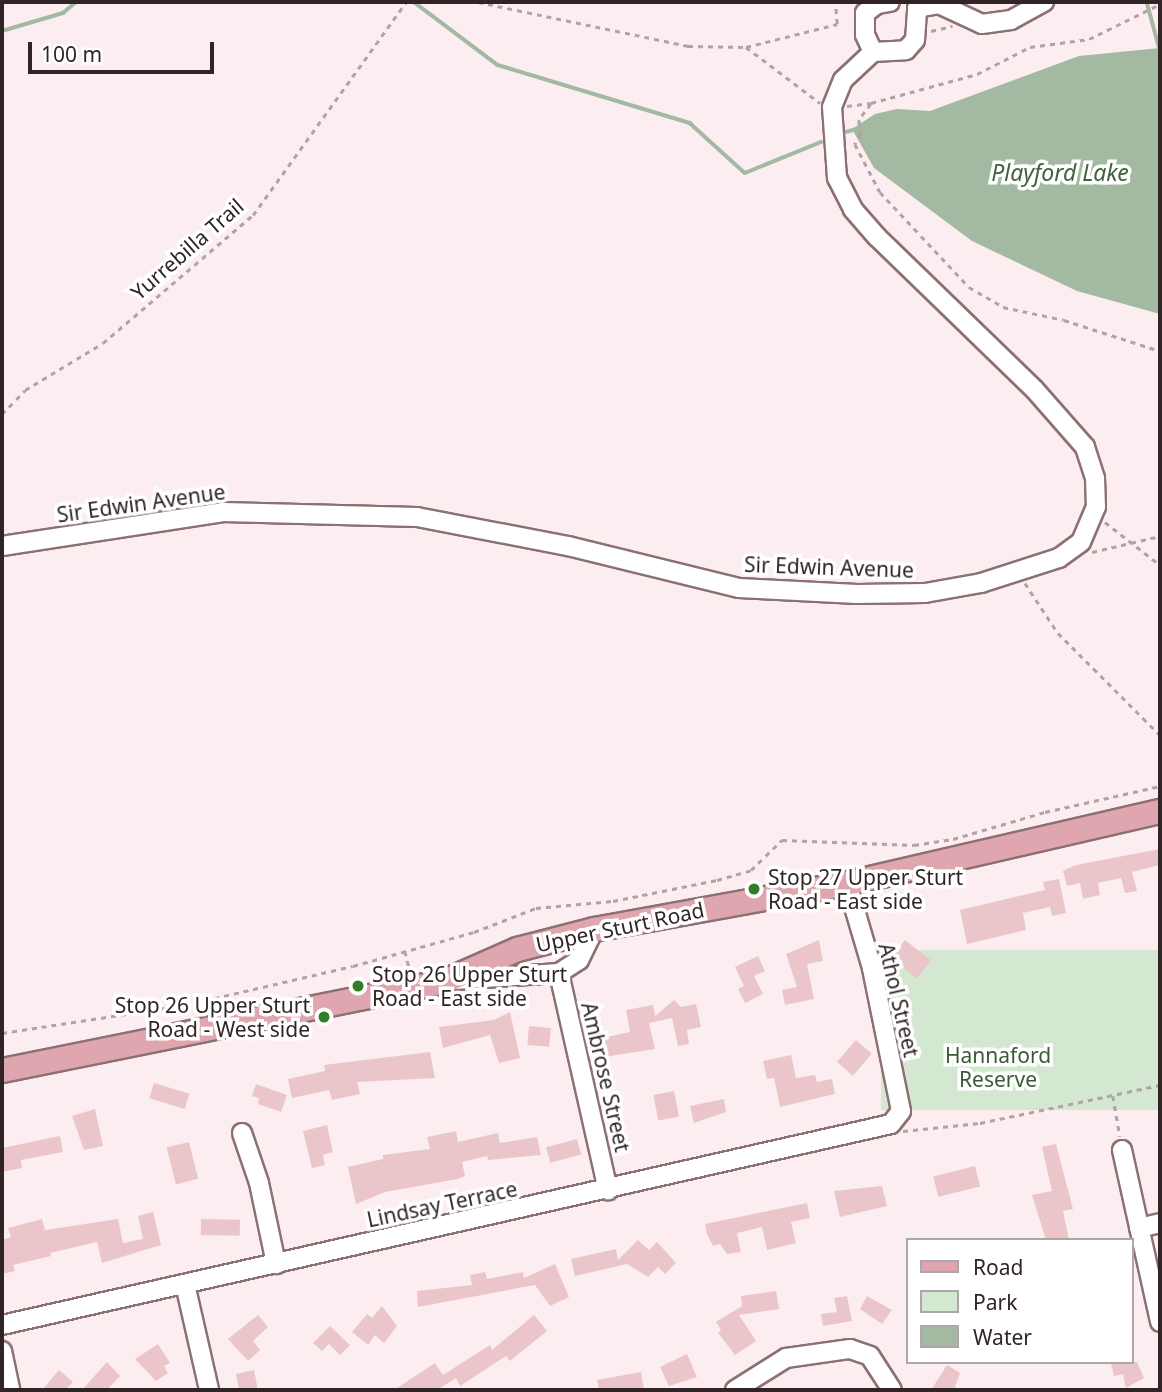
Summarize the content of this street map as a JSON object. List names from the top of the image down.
{
  "streets": {
    "main road": ["Upper Sturt Road"],
    "street": [
      "Sir Edwin Avenue",
      "Athol Street",
      "Ambrose Street",
      "Lindsay Terrace"
    ],
    "path": ["Yurrebilla Trail"]
  },
  "crossings": [
    ["Upper Sturt Road", "Athol Street"],
    ["Athol Street", "Lindsay Terrace"],
    ["Ambrose Street", "Lindsay Terrace"]
  ],
  "water": ["Playford Lake"],
  "parks": ["Hannaford Reserve"],
  "places": ["Stop 27 Upper Sturt Road - East side", "Stop 26 Upper Sturt Road - East side", "Stop 26 Upper Sturt Road - West side"],
  "legend": ["Road", "Park", "Water"],
  "scale_bar": "100 m"
}
